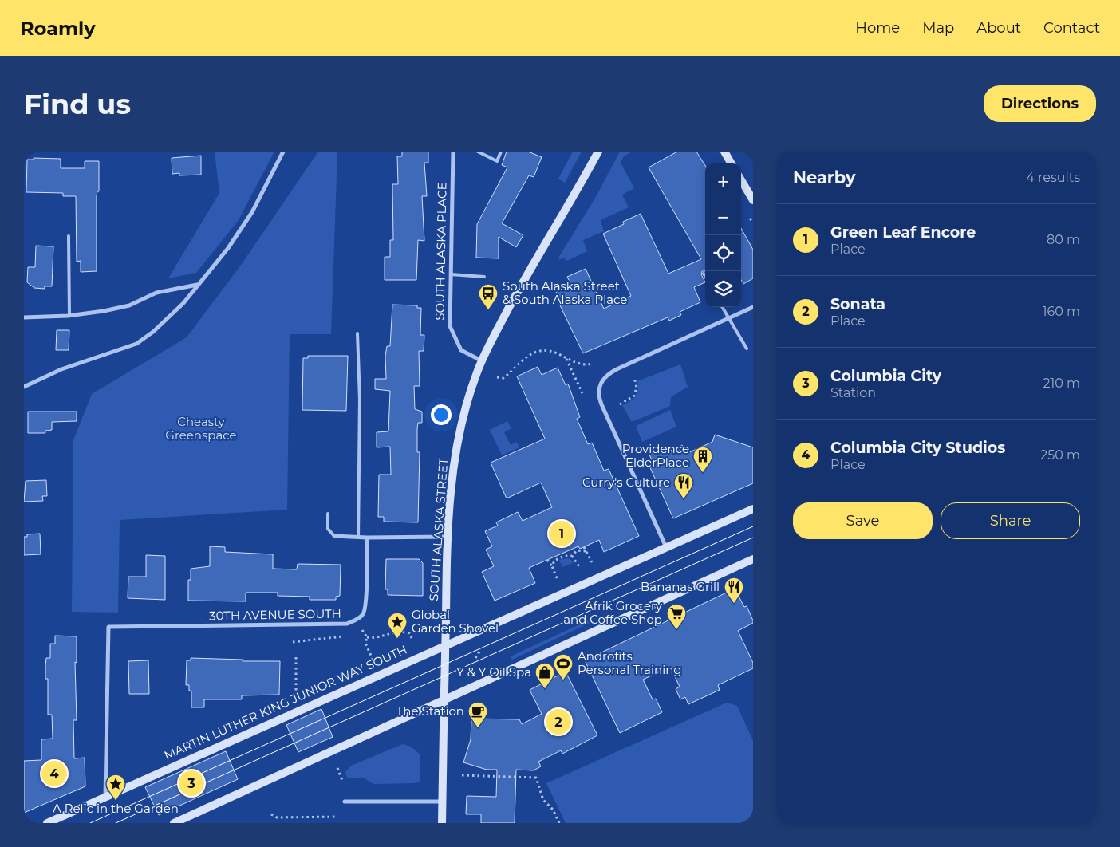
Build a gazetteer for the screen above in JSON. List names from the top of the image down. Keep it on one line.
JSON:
{"streets":{"main road":["SOUTH ALASKA STREET","MARTIN LUTHER KING JUNIOR WAY SOUTH"],"street":["SOUTH ALASKA PLACE","30TH AVENUE SOUTH"]},"crossings":[["SOUTH ALASKA PLACE","SOUTH ALASKA STREET"],["SOUTH ALASKA STREET","MARTIN LUTHER KING JUNIOR WAY SOUTH"],["30TH AVENUE SOUTH","MARTIN LUTHER KING JUNIOR WAY SOUTH"]],"parks":["Cheasty Greenspace"],"places":{"bus stop":["South Alaska Street & South Alaska Place"],"building":["Providence ElderPlace"],"restaurant":["Curry's Culture","Bananas Grill"],"supermarket":["Afrik Grocery and Coffee Shop"],"place":["Global Garden Shovel","A Relic in the Garden"],"sports":["Androfits Personal Training"],"shop":["Y & Y Oil Spa"],"cafe":["The Station"]},"page":{"header":"Roamly","nav":["Home","Map","About","Contact"],"buttons":["Directions",["Save","Share"]],"title":"Find us","heading":["Nearby","4 results"],"map_buttons":["+","−"],"list":[{"mark":"1","name":"Green Leaf Encore","note":"Place","value":"80 m"},{"mark":"2","name":"Sonata","note":"Place","value":"160 m"},{"mark":"3","name":"Columbia City","note":"Station","value":"210 m"},{"mark":"4","name":"Columbia City Studios","note":"Place","value":"250 m"}],"pins":["1","2","4","3"]}}
